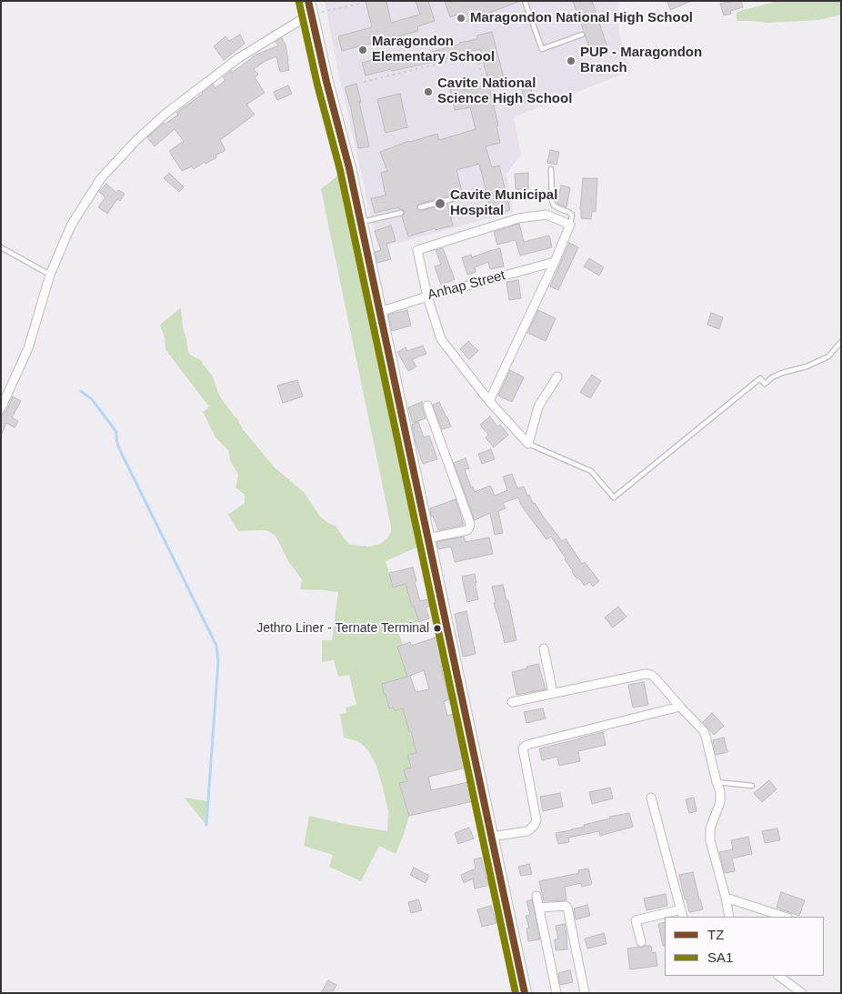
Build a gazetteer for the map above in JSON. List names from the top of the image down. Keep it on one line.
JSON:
{"streets":{"street":["Anhap Street"]},"places":["Maragondon National High School","Maragondon Elementary School","PUP - Maragondon Branch","Cavite National Science High School","Cavite Municipal Hospital","Jethro Liner - Ternate Terminal"],"lines":["transit line TZ","transit line SA1"],"legend":["TZ","SA1"]}
